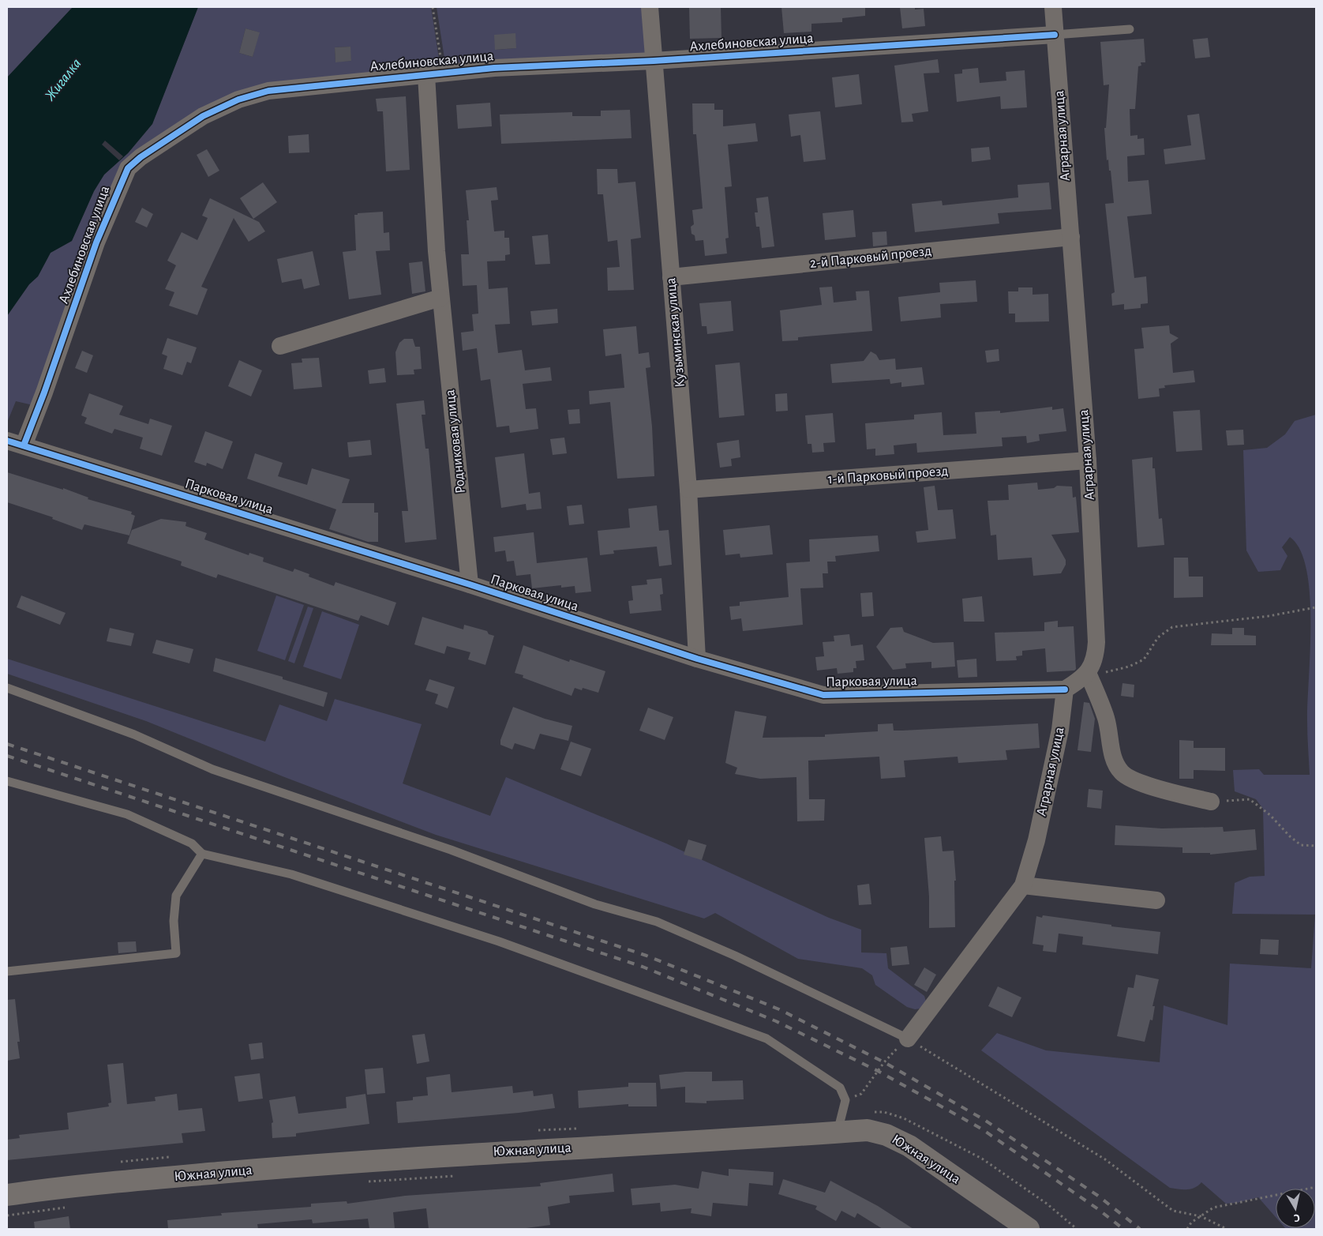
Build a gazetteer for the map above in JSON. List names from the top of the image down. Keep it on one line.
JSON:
{"streets":{"street":["Ахлебиновская улица","Аграрная улица","2-й Парковый проезд","Кузьминская улица","Родниковая улица","1-й Парковый проезд","Парковая улица","Южная улица"]},"crossings":[["Ахлебиновская улица","Аграрная улица"],["Ахлебиновская улица","Кузьминская улица"],["Ахлебиновская улица","Родниковая улица"],["Ахлебиновская улица","Парковая улица"],["Аграрная улица","2-й Парковый проезд"],["Аграрная улица","1-й Парковый проезд"],["Аграрная улица","Парковая улица"],["2-й Парковый проезд","Кузьминская улица"],["Кузьминская улица","1-й Парковый проезд"],["Кузьминская улица","Парковая улица"],["Родниковая улица","Парковая улица"]],"water":["Жигалка"],"north":"bottom"}
